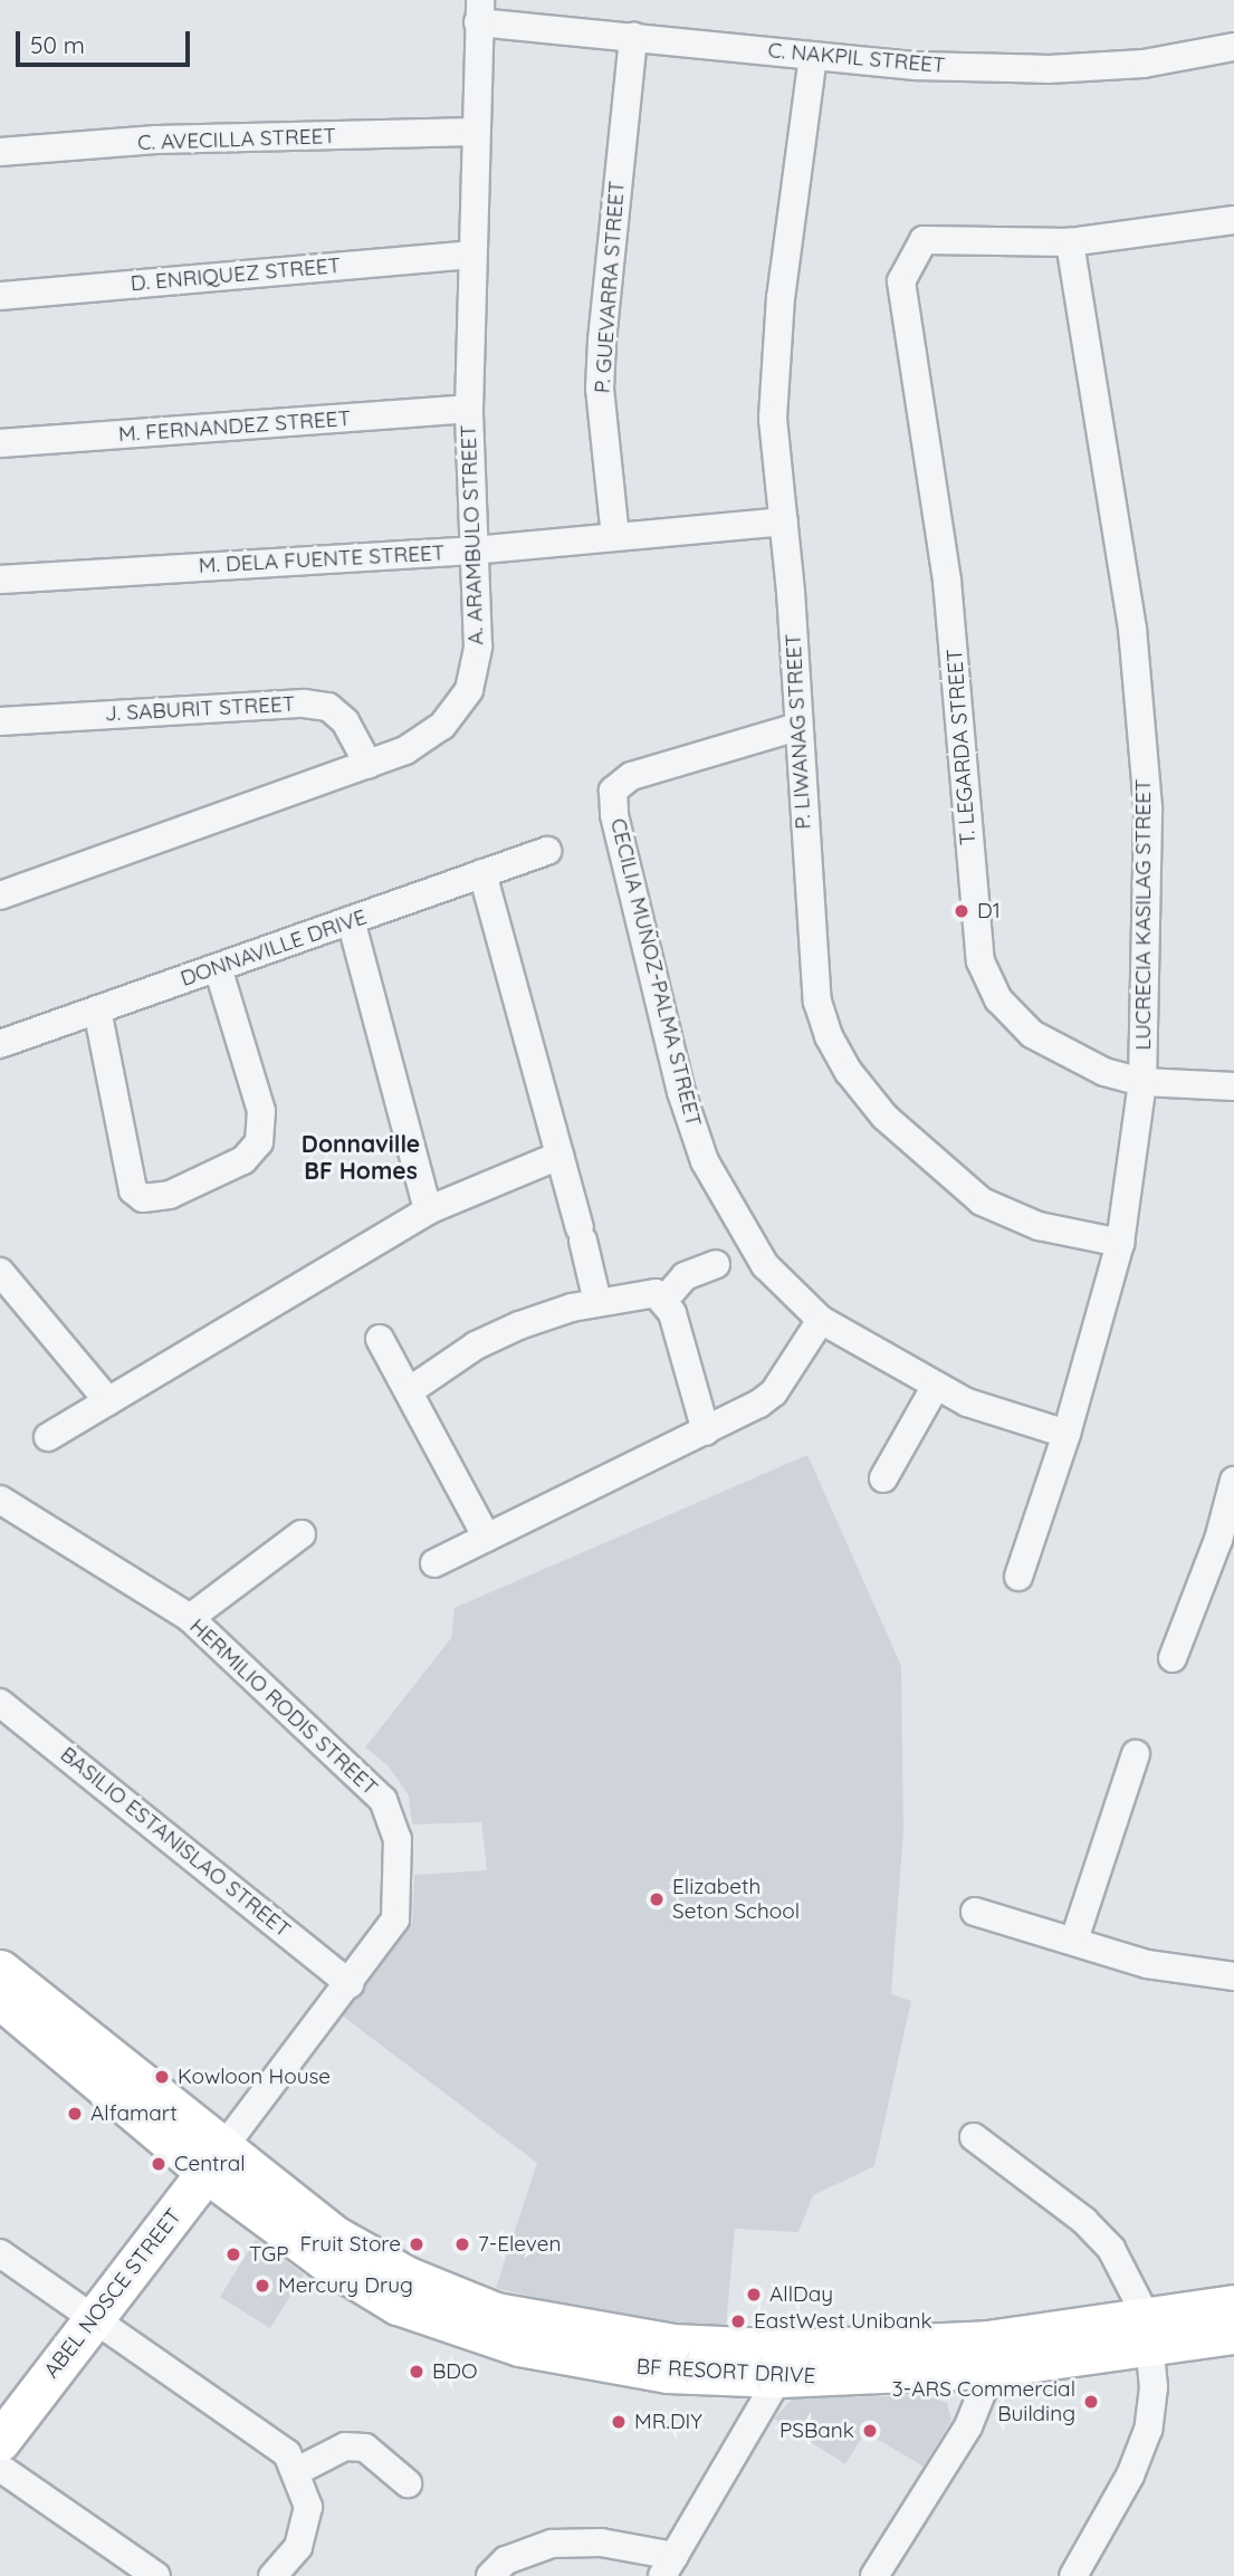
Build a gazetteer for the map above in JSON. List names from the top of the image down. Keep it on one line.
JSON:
{"streets":{"main road":["ABEL NOSCE STREET","BF RESORT DRIVE"],"street":["C. NAKPIL STREET","C. AVECILLA STREET","D. ENRIQUEZ STREET","P. GUEVARRA STREET","M. FERNANDEZ STREET","A. ARAMBULO STREET","M. DELA FUENTE STREET","J. SABURIT STREET","P. LIWANAG STREET","T. LEGARDA STREET","LUCRECIA KASILAG STREET","DONNAVILLE DRIVE","CECILIA MUÑOZ-PALMA STREET","HERMILIO RODIS STREET","BASILIO ESTANISLAO STREET"]},"crossings":[["C. NAKPIL STREET","P. GUEVARRA STREET"],["C. NAKPIL STREET","A. ARAMBULO STREET"],["C. NAKPIL STREET","P. LIWANAG STREET"],["C. AVECILLA STREET","A. ARAMBULO STREET"],["D. ENRIQUEZ STREET","A. ARAMBULO STREET"],["P. GUEVARRA STREET","M. DELA FUENTE STREET"],["M. FERNANDEZ STREET","A. ARAMBULO STREET"],["A. ARAMBULO STREET","M. DELA FUENTE STREET"],["A. ARAMBULO STREET","J. SABURIT STREET"],["M. DELA FUENTE STREET","P. LIWANAG STREET"],["P. LIWANAG STREET","LUCRECIA KASILAG STREET"],["P. LIWANAG STREET","CECILIA MUÑOZ-PALMA STREET"],["T. LEGARDA STREET","LUCRECIA KASILAG STREET"],["LUCRECIA KASILAG STREET","CECILIA MUÑOZ-PALMA STREET"],["HERMILIO RODIS STREET","BASILIO ESTANISLAO STREET"],["HERMILIO RODIS STREET","ABEL NOSCE STREET"],["HERMILIO RODIS STREET","BF RESORT DRIVE"],["ABEL NOSCE STREET","BF RESORT DRIVE"]],"districts":["Donnaville BF Homes"],"places":["D1","Elizabeth Seton School","Kowloon House","Alfamart","Central","Fruit Store","7-Eleven","TGP","Mercury Drug","AllDay","EastWest Unibank","BDO","3-ARS Commercial Building","MR.DIY","PSBank"],"scale_bar":"50 m"}
